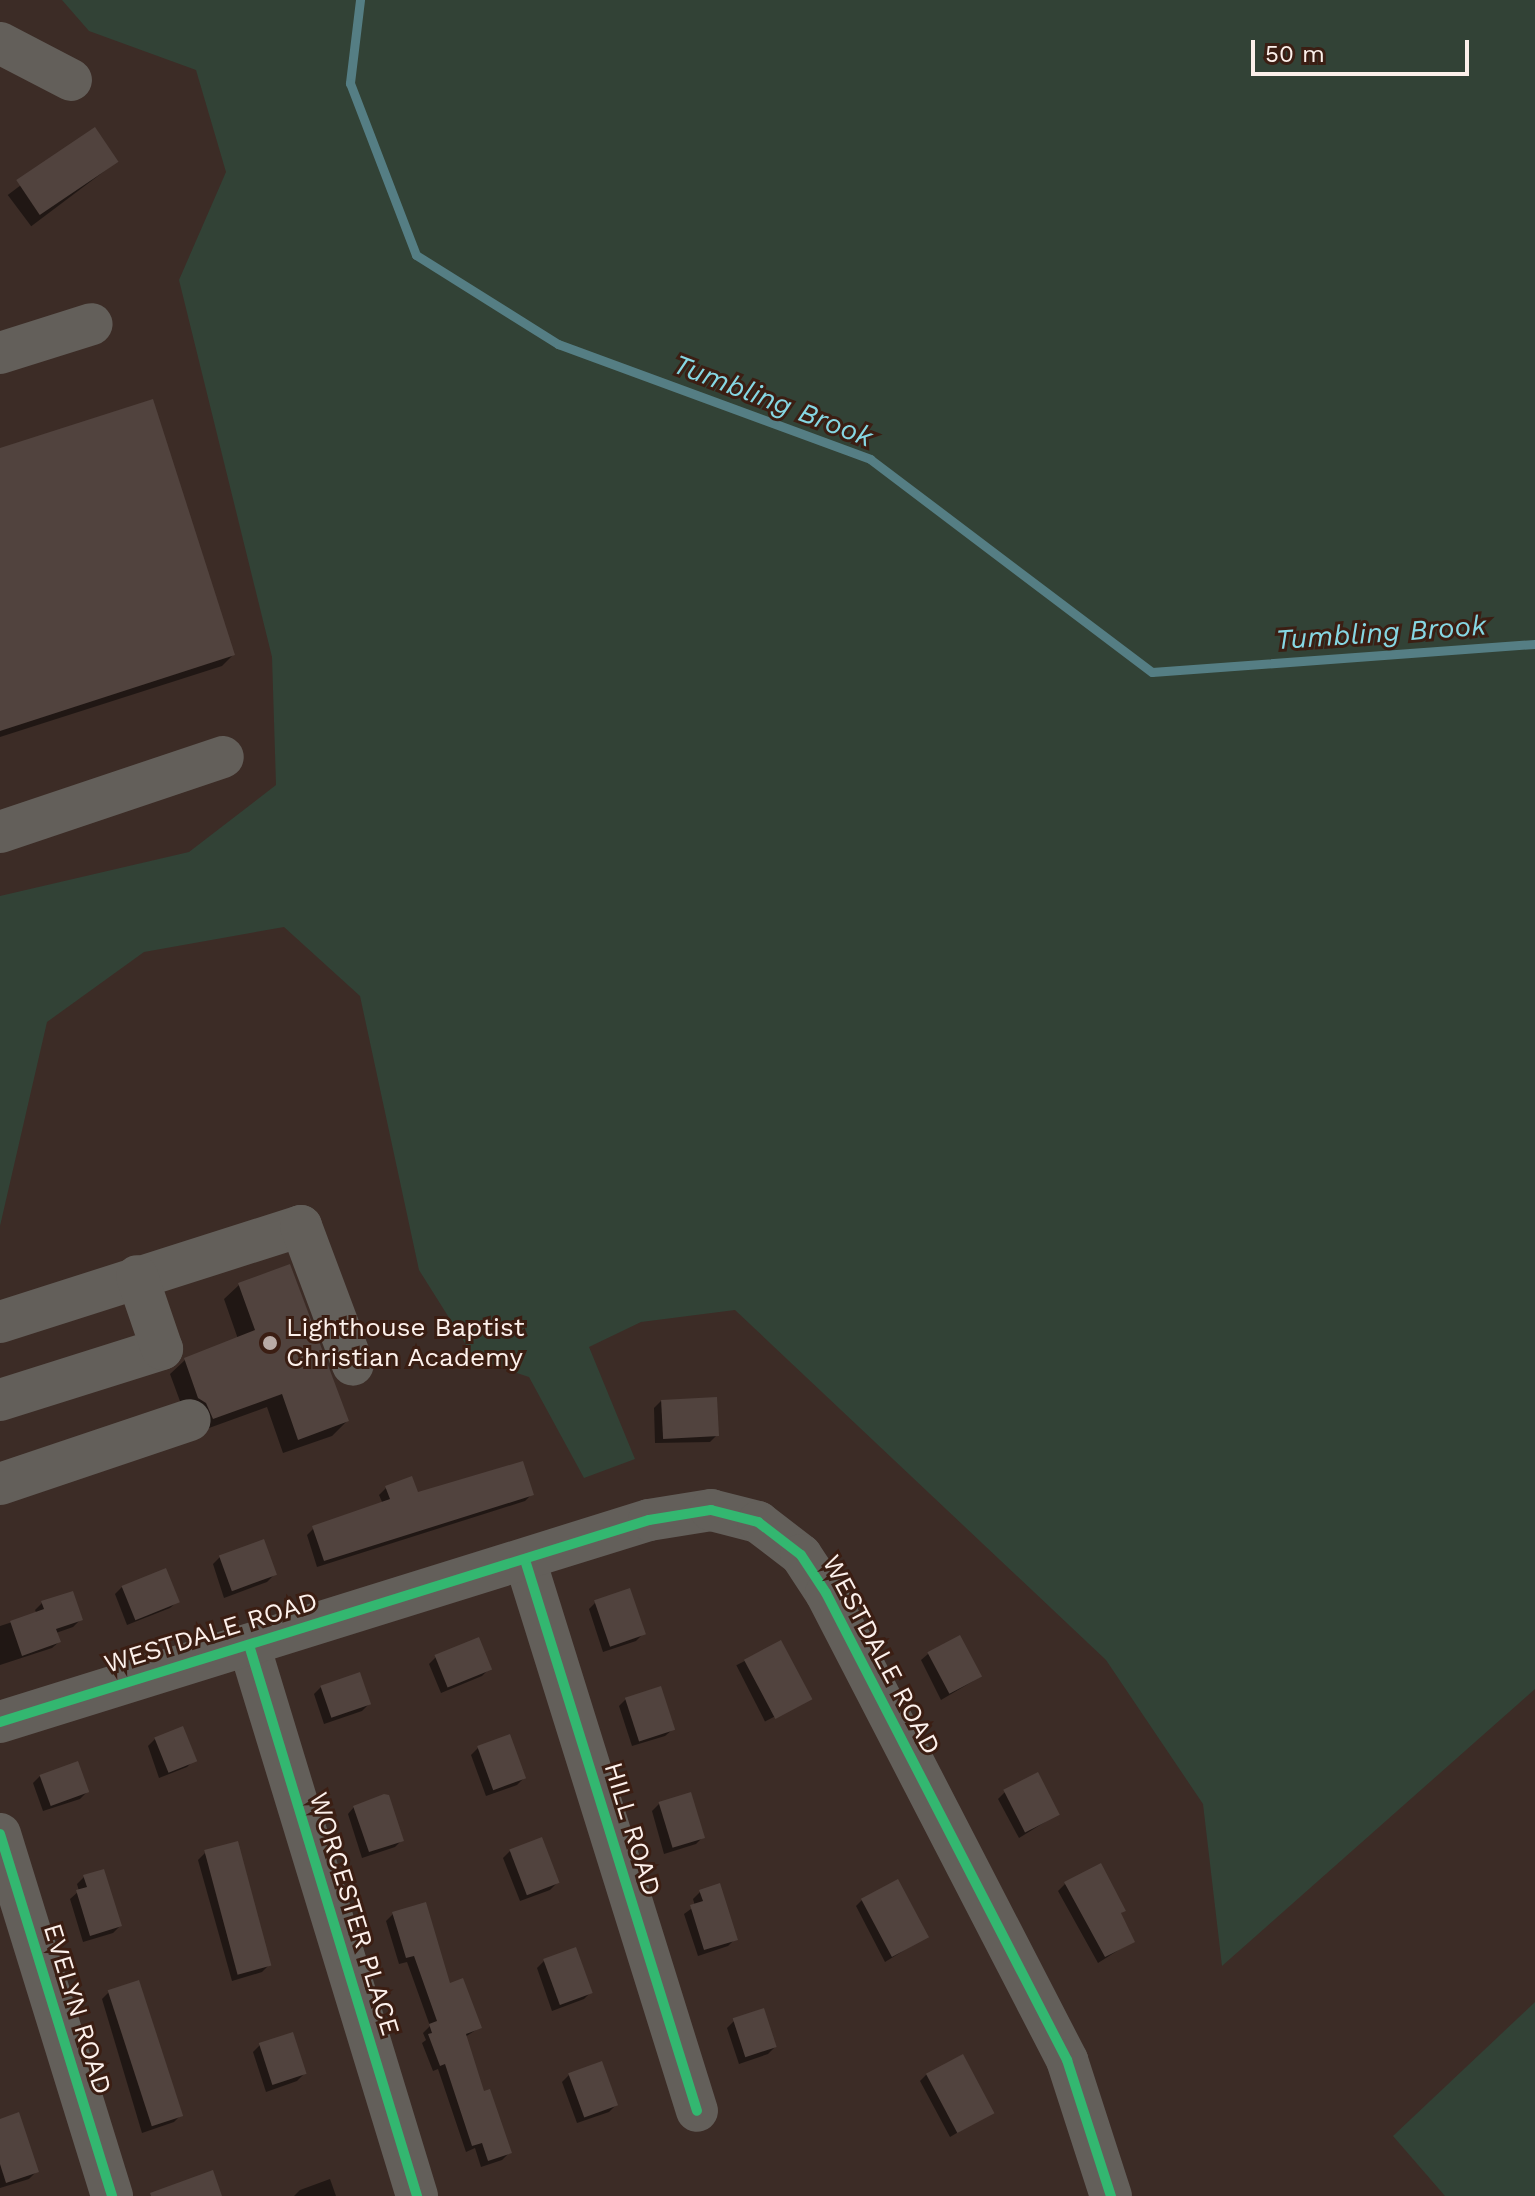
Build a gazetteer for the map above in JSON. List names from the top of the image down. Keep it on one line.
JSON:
{"streets":{"street":["WESTDALE ROAD","HILL ROAD","WORCESTER PLACE","EVELYN ROAD"]},"crossings":[["WESTDALE ROAD","HILL ROAD"],["WESTDALE ROAD","WORCESTER PLACE"]],"water":["Tumbling Brook"],"places":["Lighthouse Baptist Christian Academy"],"scale_bar":"50 m"}
